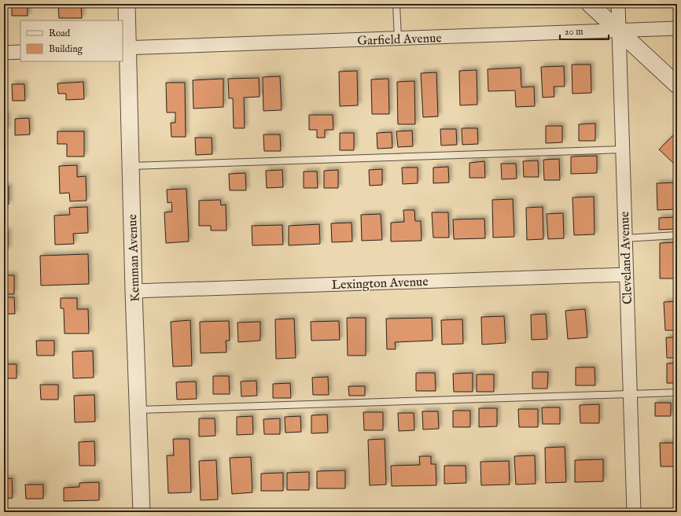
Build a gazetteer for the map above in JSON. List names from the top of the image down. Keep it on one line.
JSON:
{"streets":{"street":["Garfield Avenue","Kemman Avenue","Cleveland Avenue","Lexington Avenue"]},"crossings":[["Garfield Avenue","Kemman Avenue"],["Garfield Avenue","Cleveland Avenue"],["Kemman Avenue","Lexington Avenue"],["Cleveland Avenue","Lexington Avenue"]],"legend":["Road","Building"],"scale_bar":"20 m"}
